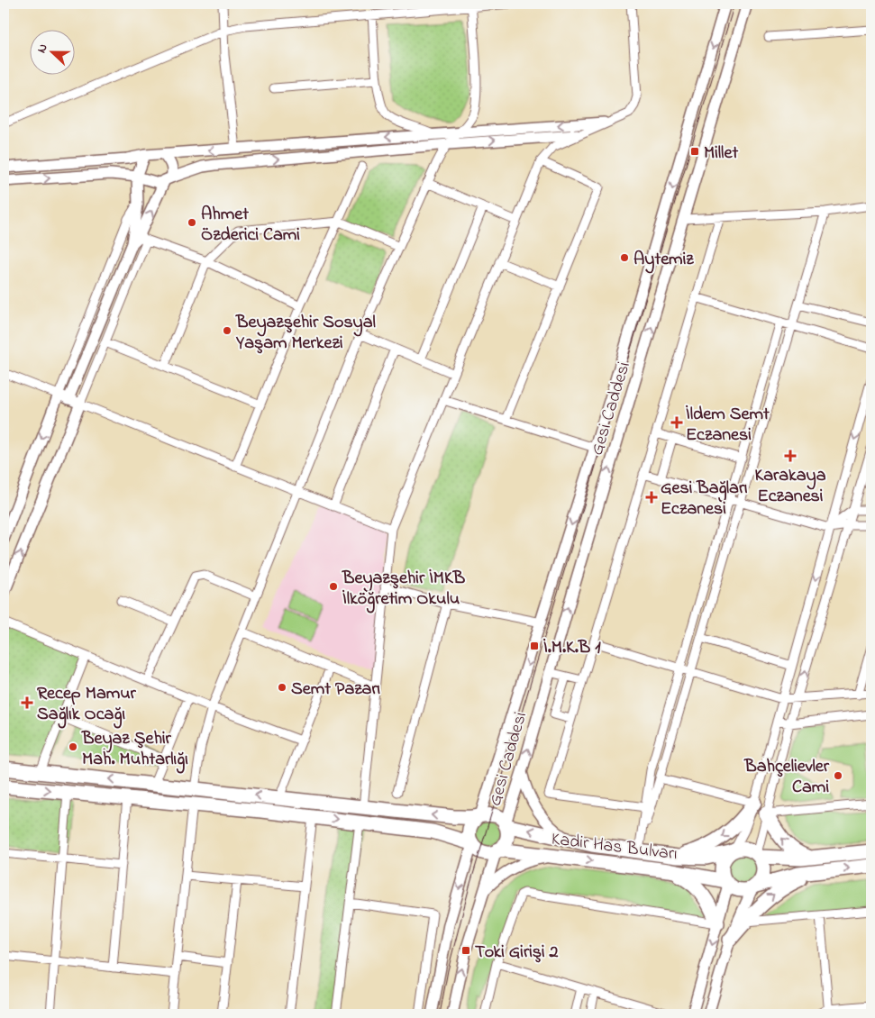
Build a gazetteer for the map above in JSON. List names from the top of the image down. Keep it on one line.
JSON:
{"streets":{"highway":["Kadir Has Bulvarı"],"main road":["Gesi Caddesi"]},"crossings":[["Gesi Caddesi","Kadir Has Bulvarı"]],"places":{"transit":["Millet","İ.M.K.B 1","Toki Girişi 2"],"other":["Ahmet Özderici Cami","Aytemiz","Beyazşehir Sosyal Yaşam Merkezi","Beyazşehir İMKB İlköğretim Okulu","Semt Pazarı","Beyaz Şehir Mah. Muhtarlığı","Bahçelievler Cami"],"health":["İldem Semt Eczanesi","Karakaya Eczanesi","Gesi Bağları Eczanesi","Recep Mamur Sağlık Ocağı"]},"north":"left"}
